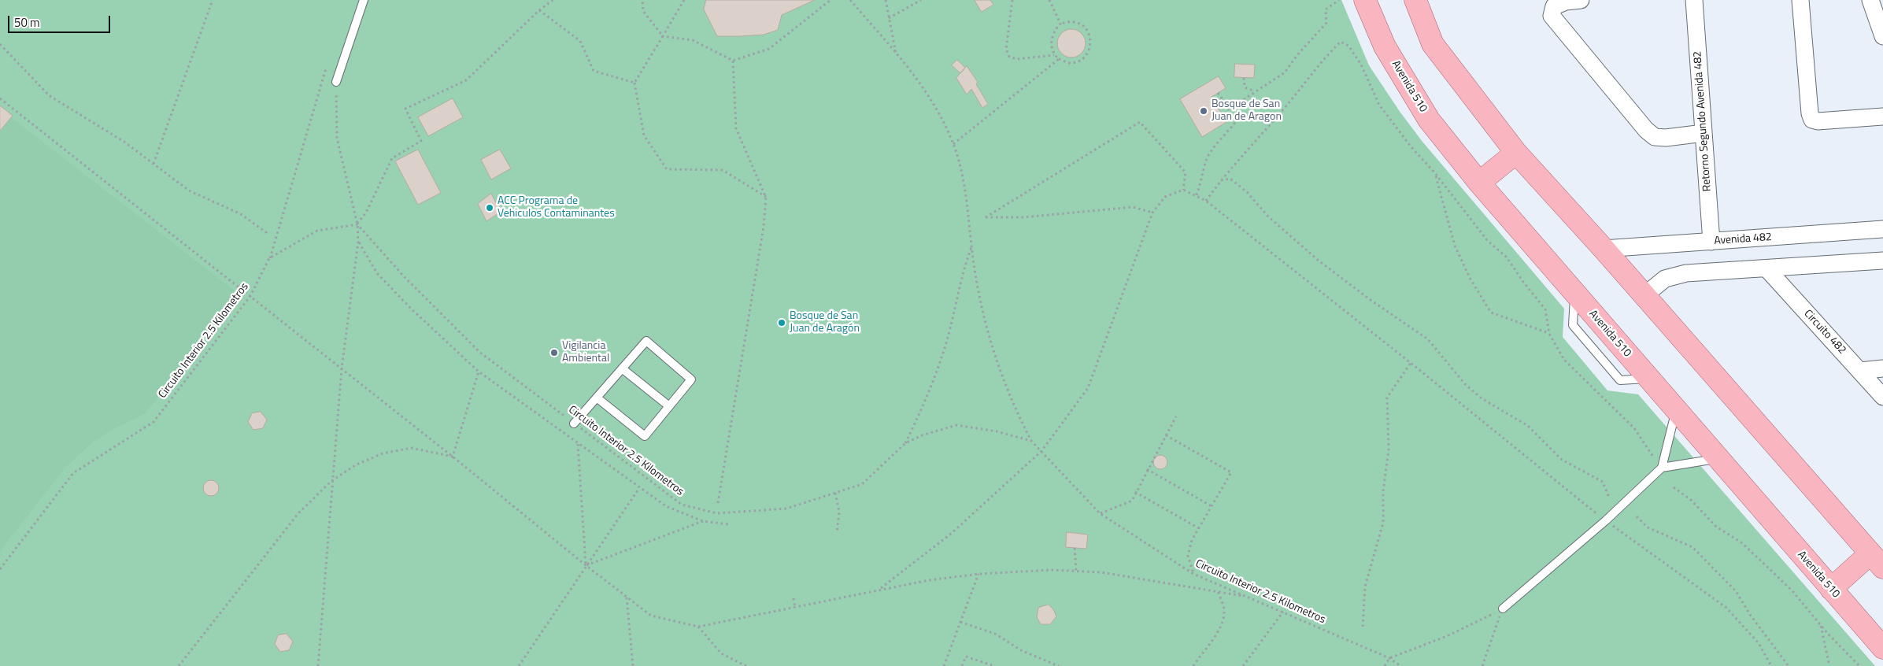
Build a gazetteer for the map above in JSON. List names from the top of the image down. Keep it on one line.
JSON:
{"streets":{"main road":["Avenida 510"],"street":["Retorno Segundo Avenida 482","Avenida 482","Circuito 482"],"path":["Circuito Interior 2.5 Kilometros"]},"crossings":[["Retorno Segundo Avenida 482","Avenida 482"]],"places":["Bosque de San Juan de Aragon","ACC Programa de Vehiculos Contaminantes","Bosque de San Juan de Aragón","Vigilancia Ambiental"],"scale_bar":"50 m"}
